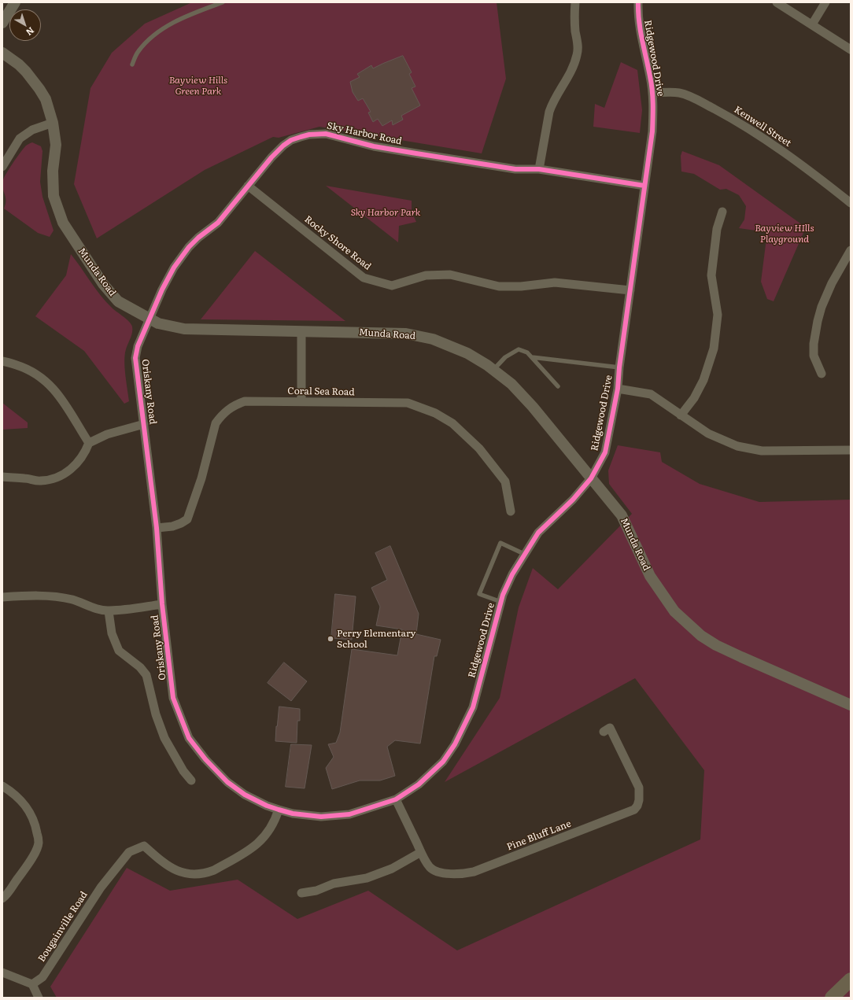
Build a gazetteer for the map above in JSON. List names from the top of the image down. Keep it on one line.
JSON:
{"streets":{"street":["Ridgewood Drive","Kenwell Street","Sky Harbor Road","Rocky Shore Road","Munda Road","Oriskany Road","Coral Sea Road","Pine Bluff Lane","Bougainville Road"]},"crossings":[["Ridgewood Drive","Kenwell Street"],["Ridgewood Drive","Sky Harbor Road"],["Ridgewood Drive","Rocky Shore Road"],["Ridgewood Drive","Munda Road"],["Ridgewood Drive","Oriskany Road"],["Ridgewood Drive","Pine Bluff Lane"],["Sky Harbor Road","Rocky Shore Road"],["Sky Harbor Road","Munda Road"],["Sky Harbor Road","Oriskany Road"],["Munda Road","Oriskany Road"],["Oriskany Road","Coral Sea Road"],["Oriskany Road","Pine Bluff Lane"],["Oriskany Road","Bougainville Road"]],"parks":["Bayview Hills Green Park","Sky Harbor Park","Bayview HIlls Playground"],"places":["Perry Elementary School"],"north":"bottom right"}
